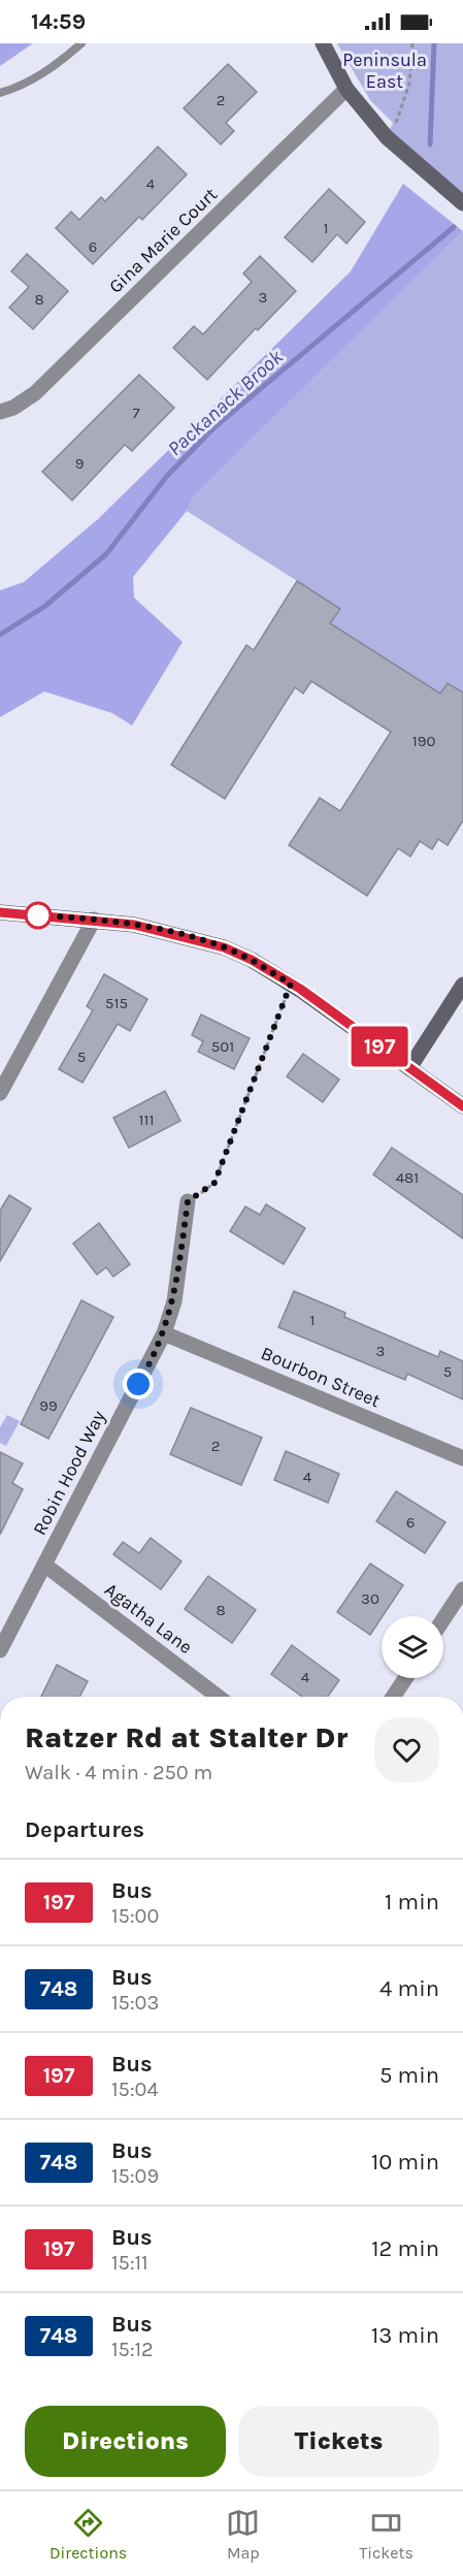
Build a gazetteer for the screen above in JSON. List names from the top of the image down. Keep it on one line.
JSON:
{"streets":{"street":["Gina Marie Court","Bourbon Street","Robin Hood Way","Agatha Lane"]},"crossings":[["Bourbon Street","Robin Hood Way"],["Robin Hood Way","Agatha Lane"]],"water":["Packanack Brook"],"parks":["Peninsula East"],"lines":["bus line 197"],"house_numbers":["2","4","1","6","3","8","7","9","190","515","501","5","111","481","1","3","5","99","2","4","6","30","8","4"],"page":{"status":"14:59","on_map":"197","heading":[["Ratzer Rd at Stalter Dr","Walk · 4 min · 250 m"],"Departures"],"list":[{"mark":"197","name":"Bus","note":"15:00","value":"1 min"},{"mark":"748","name":"Bus","note":"15:03","value":"4 min"},{"mark":"197","name":"Bus","note":"15:04","value":"5 min"},{"mark":"748","name":"Bus","note":"15:09","value":"10 min"},{"mark":"197","name":"Bus","note":"15:11","value":"12 min"},{"mark":"748","name":"Bus","note":"15:12","value":"13 min"}],"buttons":["Directions","Tickets"],"tabs":["Directions","Map","Tickets"]}}
